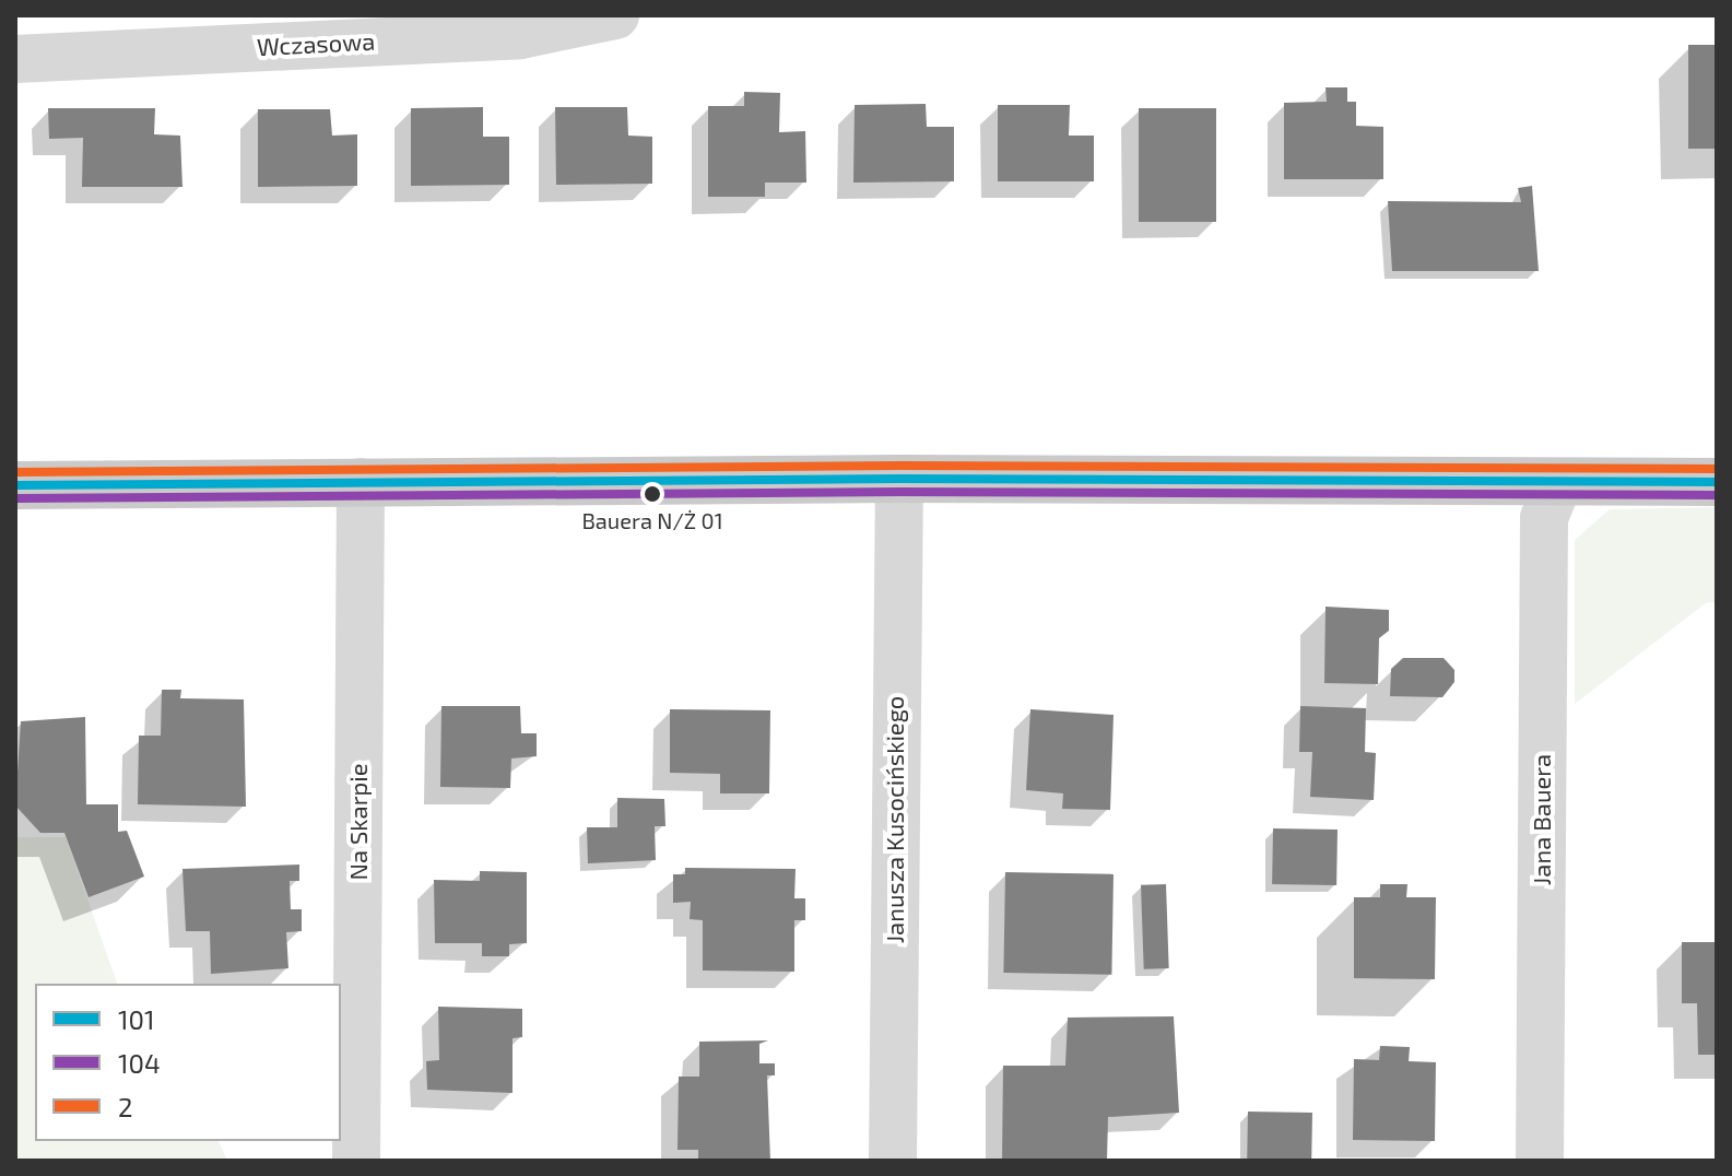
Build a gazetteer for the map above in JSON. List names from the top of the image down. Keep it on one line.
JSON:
{"streets":{"street":["Wczasowa","Janusza Kusocińskiego","Jana Bauera","Na Skarpie"]},"places":["Bauera N/Ż 01"],"lines":["transit line 2","transit line 101","transit line 104"],"legend":["101","104","2"]}
